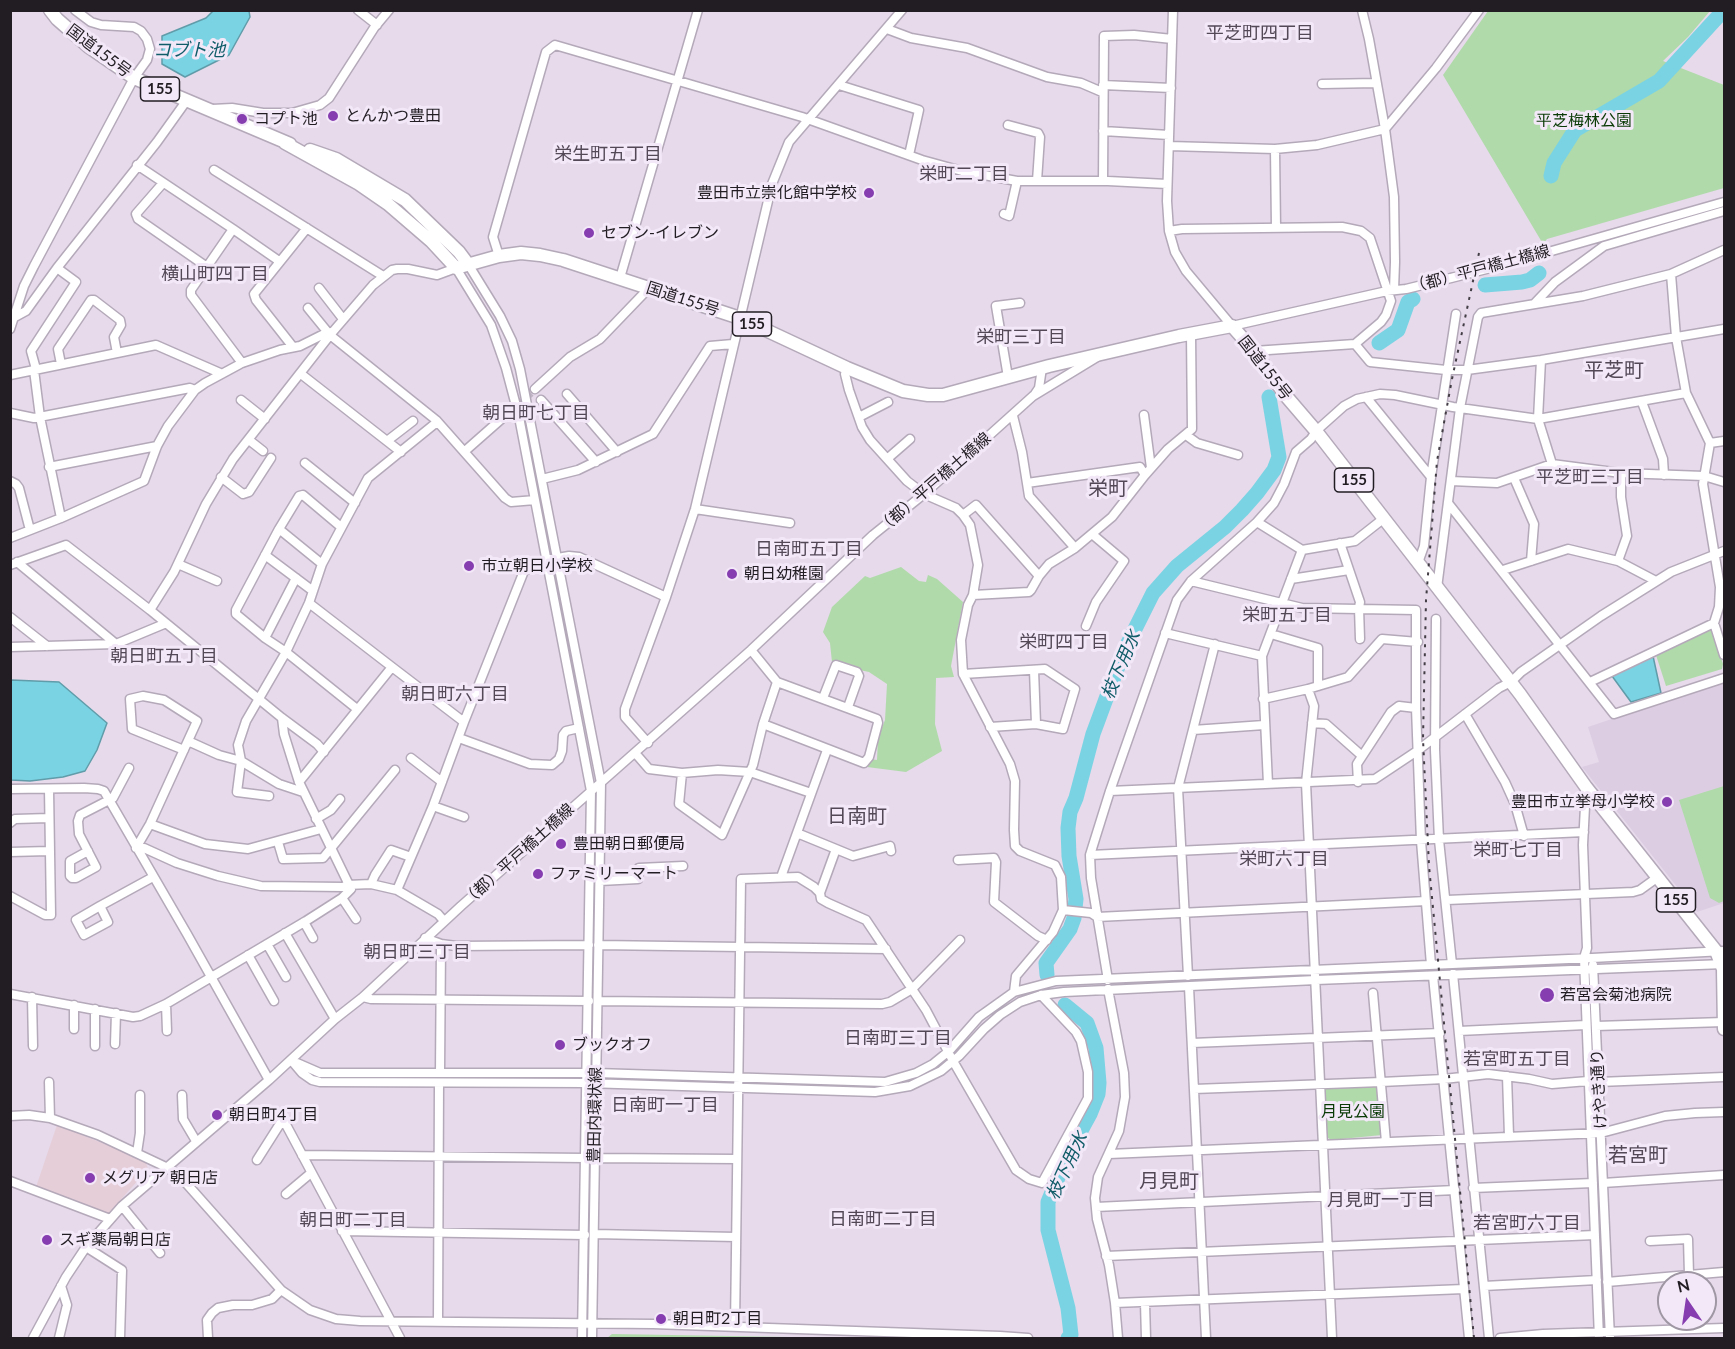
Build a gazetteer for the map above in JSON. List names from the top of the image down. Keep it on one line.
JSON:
{"streets":{"highway":["国道155号","155"],"street":["（都）平戸橋土橋線","けやき通り","豊田内環状線"]},"crossings":[["国道155号","（都）平戸橋土橋線"],["国道155号","豊田内環状線"],["（都）平戸橋土橋線","豊田内環状線"]],"districts":["平芝町四丁目","栄生町五丁目","栄町二丁目","横山町四丁目","栄町三丁目","平芝町","朝日町七丁目","平芝町三丁目","栄町","日南町五丁目","栄町五丁目","栄町四丁目","朝日町五丁目","朝日町六丁目","日南町","栄町七丁目","栄町六丁目","朝日町三丁目","日南町三丁目","若宮町五丁目","日南町一丁目","若宮町","月見町","月見町一丁目","日南町二丁目","朝日町二丁目","若宮町六丁目"],"water":["コブト池","枝下用水"],"parks":["平芝梅林公園","月見公園"],"places":["とんかつ豊田","コプト池","豊田市立崇化館中学校","セブン-イレブン","市立朝日小学校","朝日幼稚園","豊田市立挙母小学校","豊田朝日郵便局","ファミリーマート","若宮会菊池病院","ブックオフ","朝日町4丁目","メグリア 朝日店","スギ薬局朝日店","朝日町2丁目"],"north":"top"}
